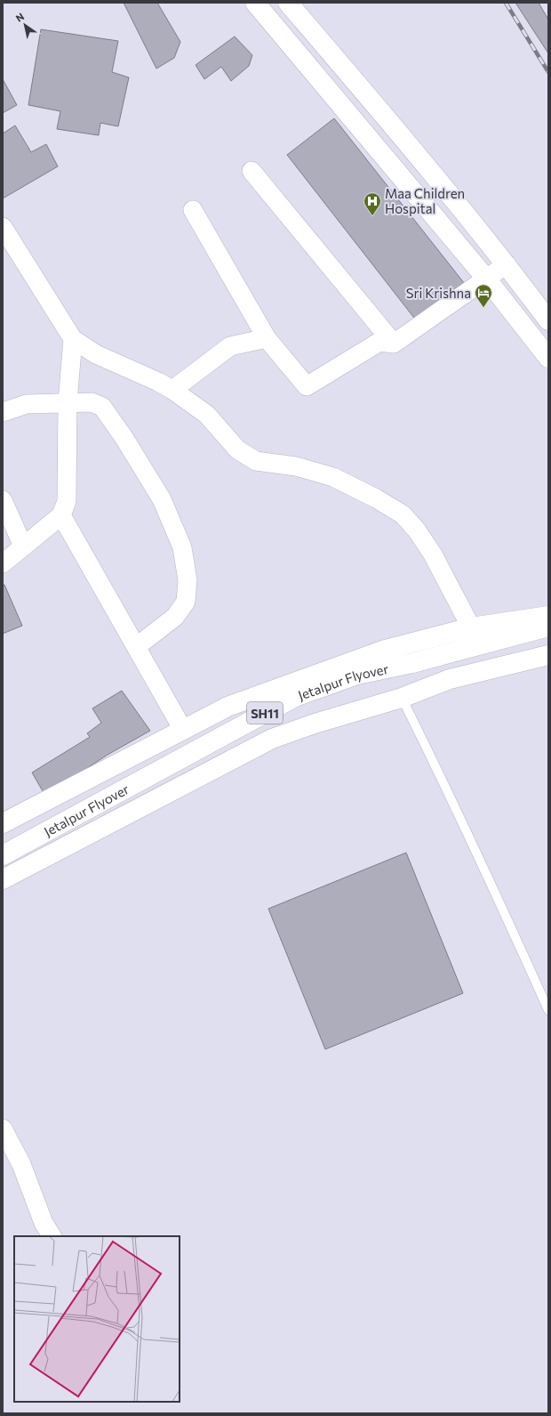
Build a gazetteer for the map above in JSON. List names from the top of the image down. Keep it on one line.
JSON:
{"streets":{"main road":["Jetalpur Flyover","SH11"]},"places":{"hospital":["Maa Children Hospital"],"hotel":["Sri Krishna"]},"north":"top left"}
